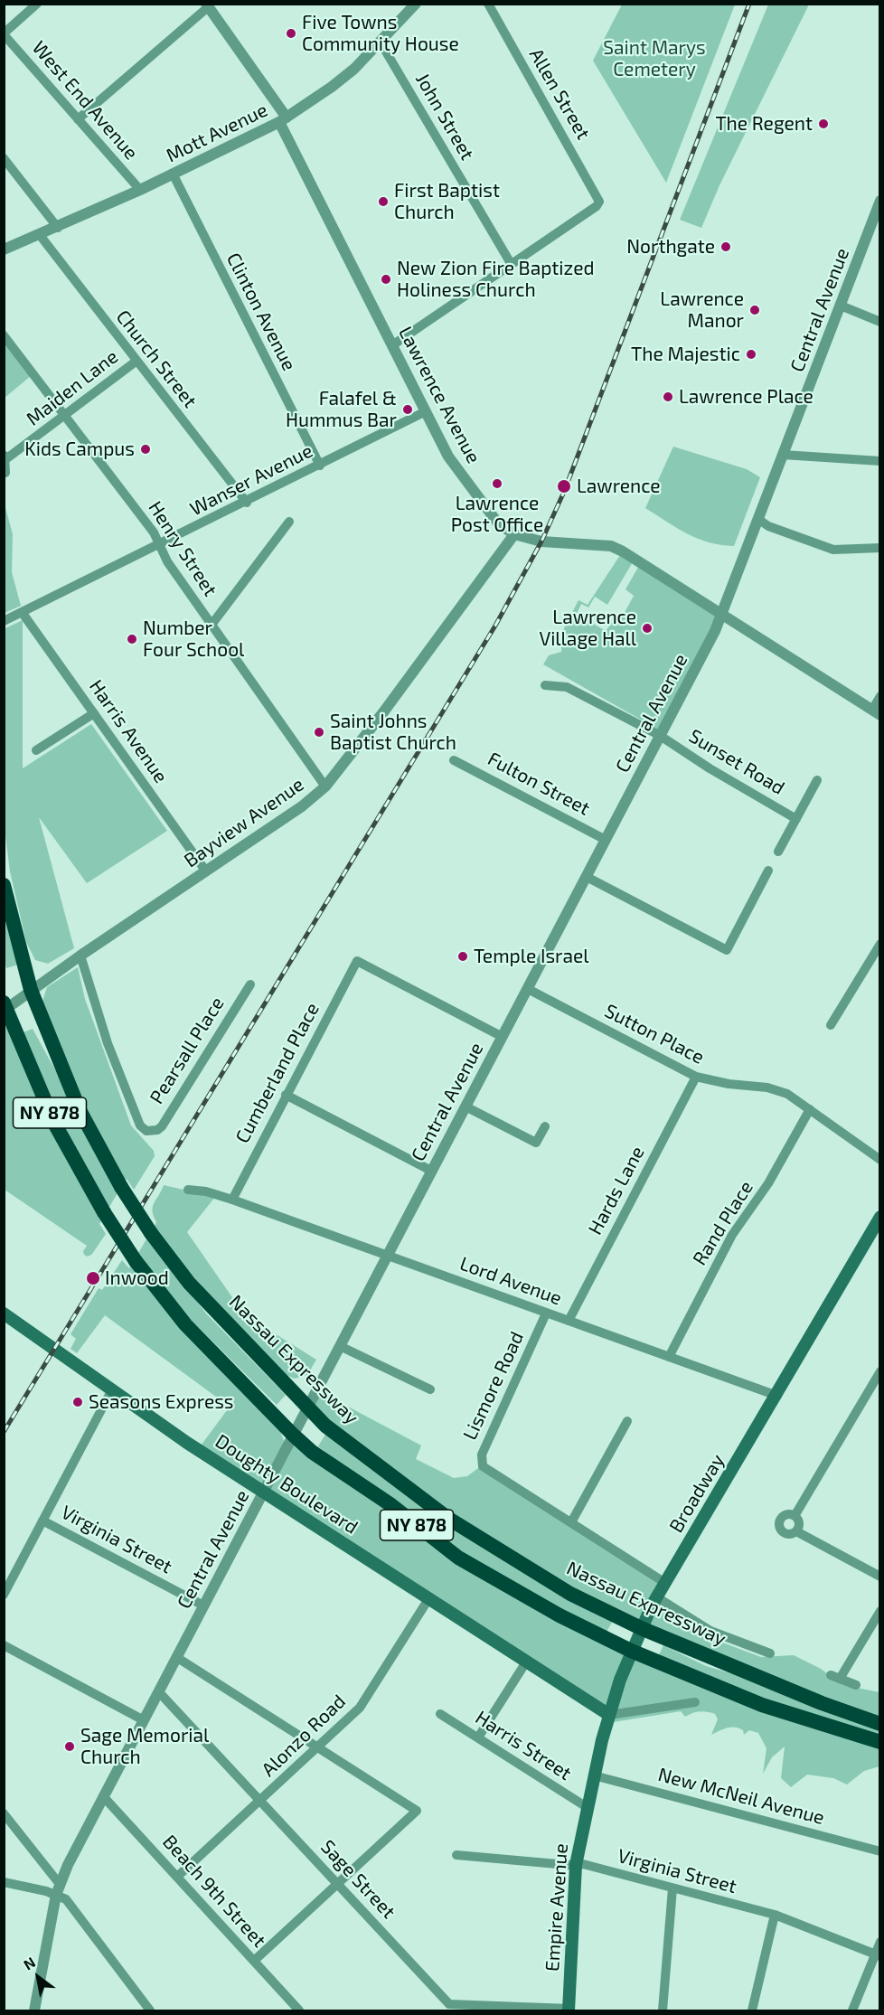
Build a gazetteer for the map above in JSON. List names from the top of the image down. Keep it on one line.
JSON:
{"streets":{"highway":["NY 878","Nassau Expressway"],"main road":["Doughty Boulevard","Broadway","Empire Avenue"],"street":["Allen Street","West End Avenue","John Street","Mott Avenue","Central Avenue","Clinton Avenue","Church Street","Maiden Lane","Lawrence Avenue","Wanser Avenue","Henry Street","Harris Avenue","Sunset Road","Fulton Street","Bayview Avenue","Sutton Place","Pearsall Place","Cumberland Place","Hards Lane","Rand Place","Lord Avenue","Lismore Road","Virginia Street","Alonzo Road","Harris Street","New McNeil Avenue","Sage Street","Beach 9th Street"]},"crossings":[["Allen Street","John Street"],["West End Avenue","Mott Avenue"],["John Street","Mott Avenue"],["Mott Avenue","Clinton Avenue"],["Mott Avenue","Church Street"],["Mott Avenue","Lawrence Avenue"],["Central Avenue","Lawrence Avenue"],["Central Avenue","Sunset Road"],["Central Avenue","Fulton Street"],["Central Avenue","Sutton Place"],["Central Avenue","Cumberland Place"],["Central Avenue","NY 878"],["Central Avenue","Lord Avenue"],["Central Avenue","Nassau Expressway"],["Central Avenue","Doughty Boulevard"],["Central Avenue","Virginia Street"],["Central Avenue","Sage Street"],["Central Avenue","Beach 9th Street"],["Clinton Avenue","Wanser Avenue"],["Church Street","Maiden Lane"],["Church Street","Wanser Avenue"],["Maiden Lane","Henry Street"],["Lawrence Avenue","Wanser Avenue"],["Lawrence Avenue","Bayview Avenue"],["Wanser Avenue","Henry Street"],["Wanser Avenue","Harris Avenue"],["Henry Street","Bayview Avenue"],["Harris Avenue","Bayview Avenue"],["Bayview Avenue","Pearsall Place"],["Bayview Avenue","NY 878"],["Bayview Avenue","Nassau Expressway"],["Sutton Place","Hards Lane"],["Sutton Place","Rand Place"],["Cumberland Place","Lord Avenue"],["NY 878","Broadway"],["Hards Lane","Lord Avenue"],["Rand Place","Lord Avenue"],["Lord Avenue","Lismore Road"],["Lord Avenue","Broadway"],["Nassau Expressway","Broadway"],["Doughty Boulevard","Broadway"],["Doughty Boulevard","Alonzo Road"],["Broadway","Harris Street"],["Broadway","New McNeil Avenue"],["Broadway","Empire Avenue"],["Virginia Street","Empire Avenue"],["Alonzo Road","Sage Street"],["Alonzo Road","Beach 9th Street"],["Harris Street","Empire Avenue"],["Sage Street","Empire Avenue"]],"parks":["Saint Marys Cemetery"],"places":["Five Towns Community House","The Regent","First Baptist Church","Northgate","New Zion Fire Baptized Holiness Church","Lawrence Manor","The Majestic","Lawrence Place","Falafel & Hummus Bar","Kids Campus","Lawrence Post Office","Lawrence","Lawrence Village Hall","Number Four School","Saint Johns Baptist Church","Temple Israel","Inwood","Seasons Express","Sage Memorial Church"],"north":"top left"}
